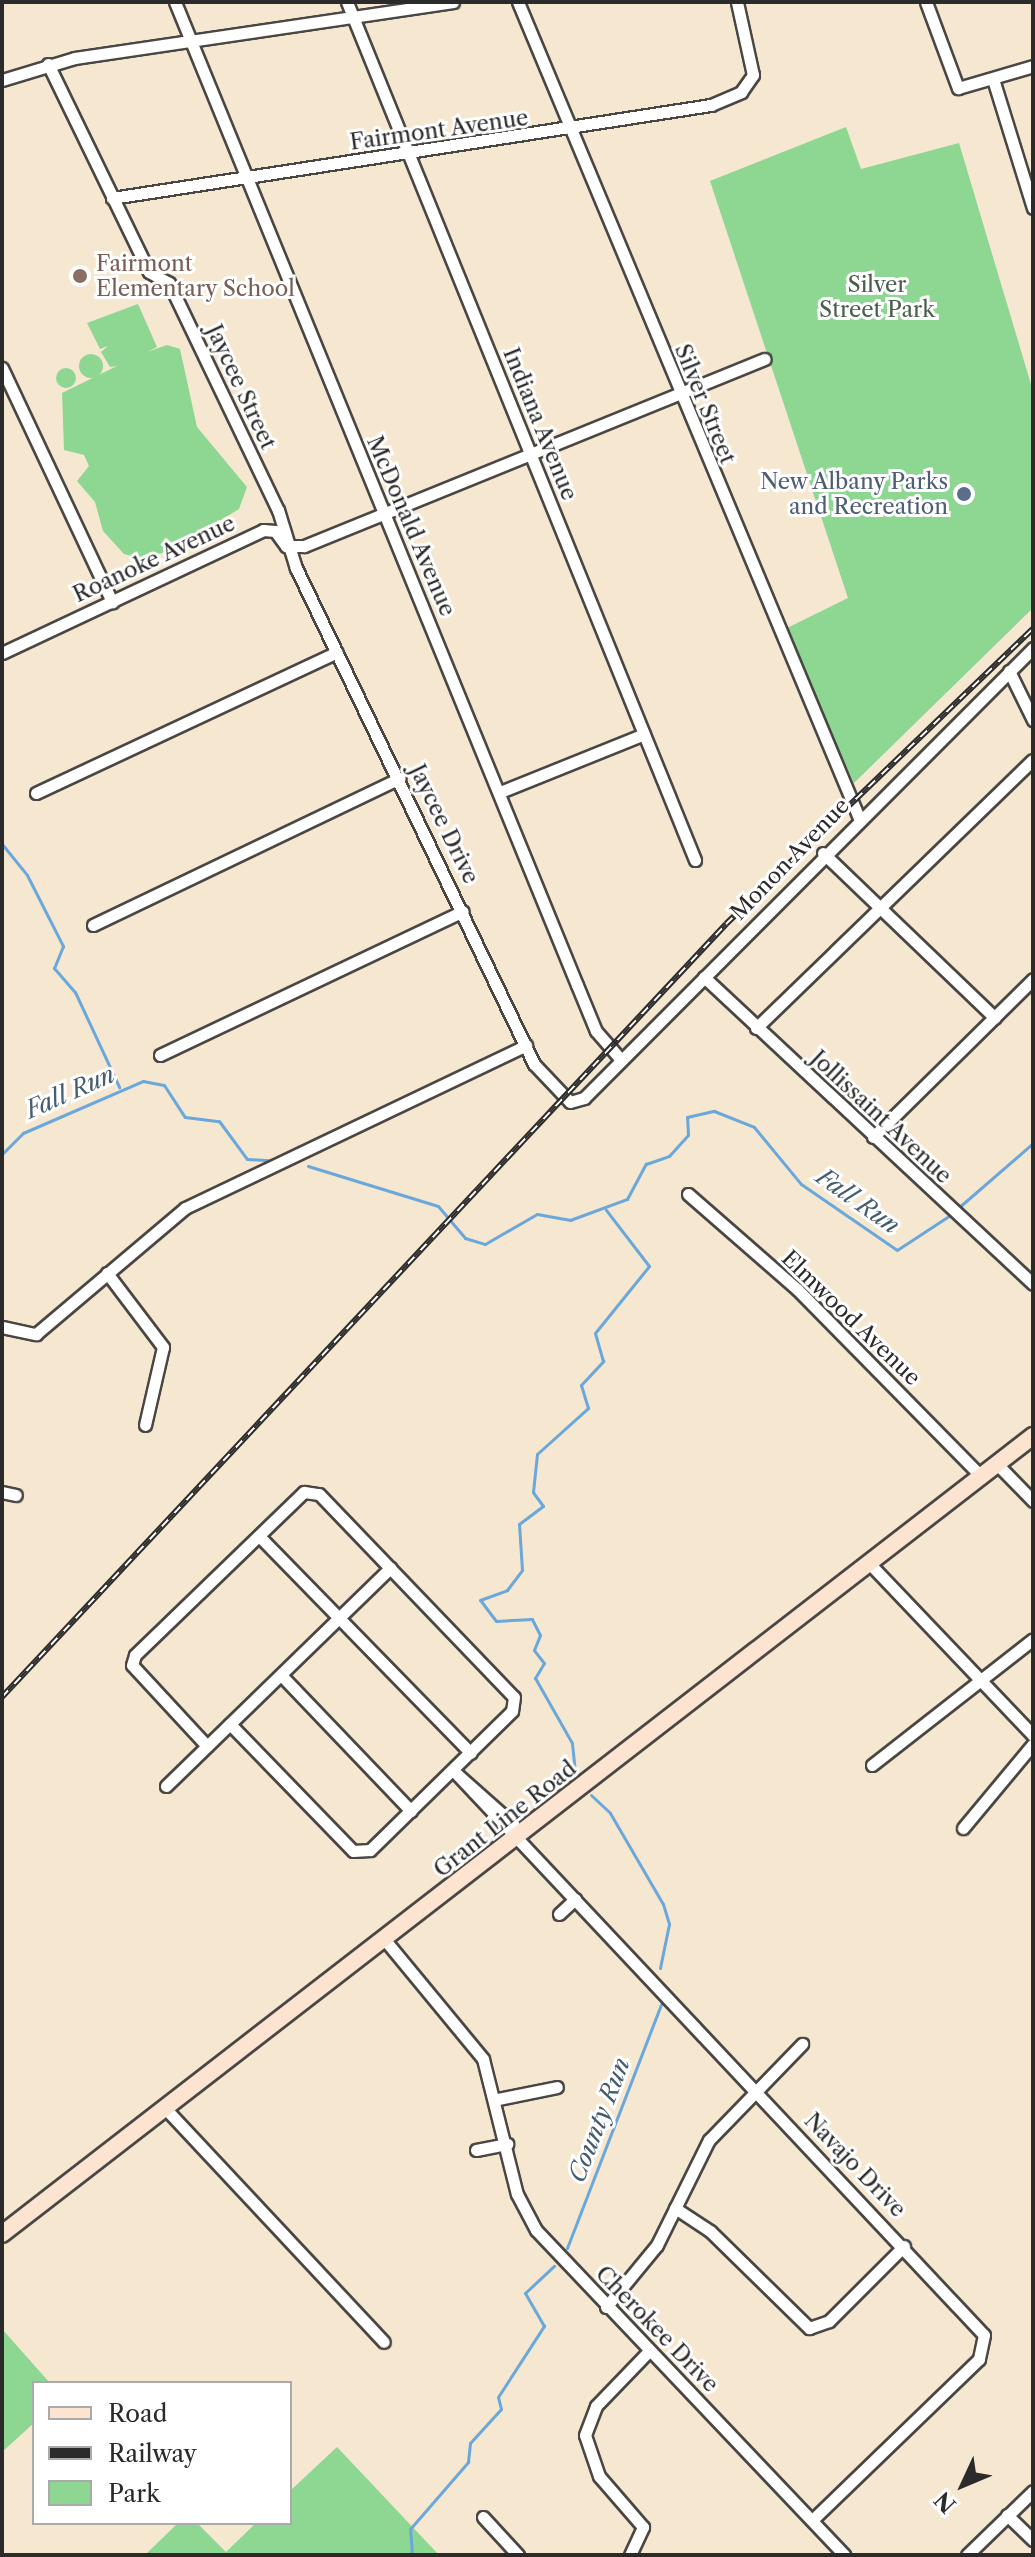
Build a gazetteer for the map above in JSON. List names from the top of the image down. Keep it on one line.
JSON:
{"streets":{"main road":["Grant Line Road"],"street":["Fairmont Avenue","Jaycee Street","Silver Street","Indiana Avenue","McDonald Avenue","Roanoke Avenue","Jaycee Drive","Monon Avenue","Jollissaint Avenue","Elmwood Avenue","Navajo Drive","Cherokee Drive"]},"crossings":[["Fairmont Avenue","Jaycee Street"],["Fairmont Avenue","Silver Street"],["Fairmont Avenue","Indiana Avenue"],["Fairmont Avenue","McDonald Avenue"],["Jaycee Street","Roanoke Avenue"],["Jaycee Street","Jaycee Drive"],["Silver Street","Monon Avenue"],["McDonald Avenue","Monon Avenue"],["Roanoke Avenue","Jaycee Drive"],["Jaycee Drive","Monon Avenue"],["Monon Avenue","Jollissaint Avenue"],["Elmwood Avenue","Grant Line Road"],["Grant Line Road","Navajo Drive"],["Grant Line Road","Cherokee Drive"],["Navajo Drive","Cherokee Drive"]],"water":["Fall Run","County Run"],"parks":["Silver Street Park"],"places":["Fairmont Elementary School","New Albany Parks and Recreation"],"legend":["Road","Railway","Park"],"north":"bottom left"}
